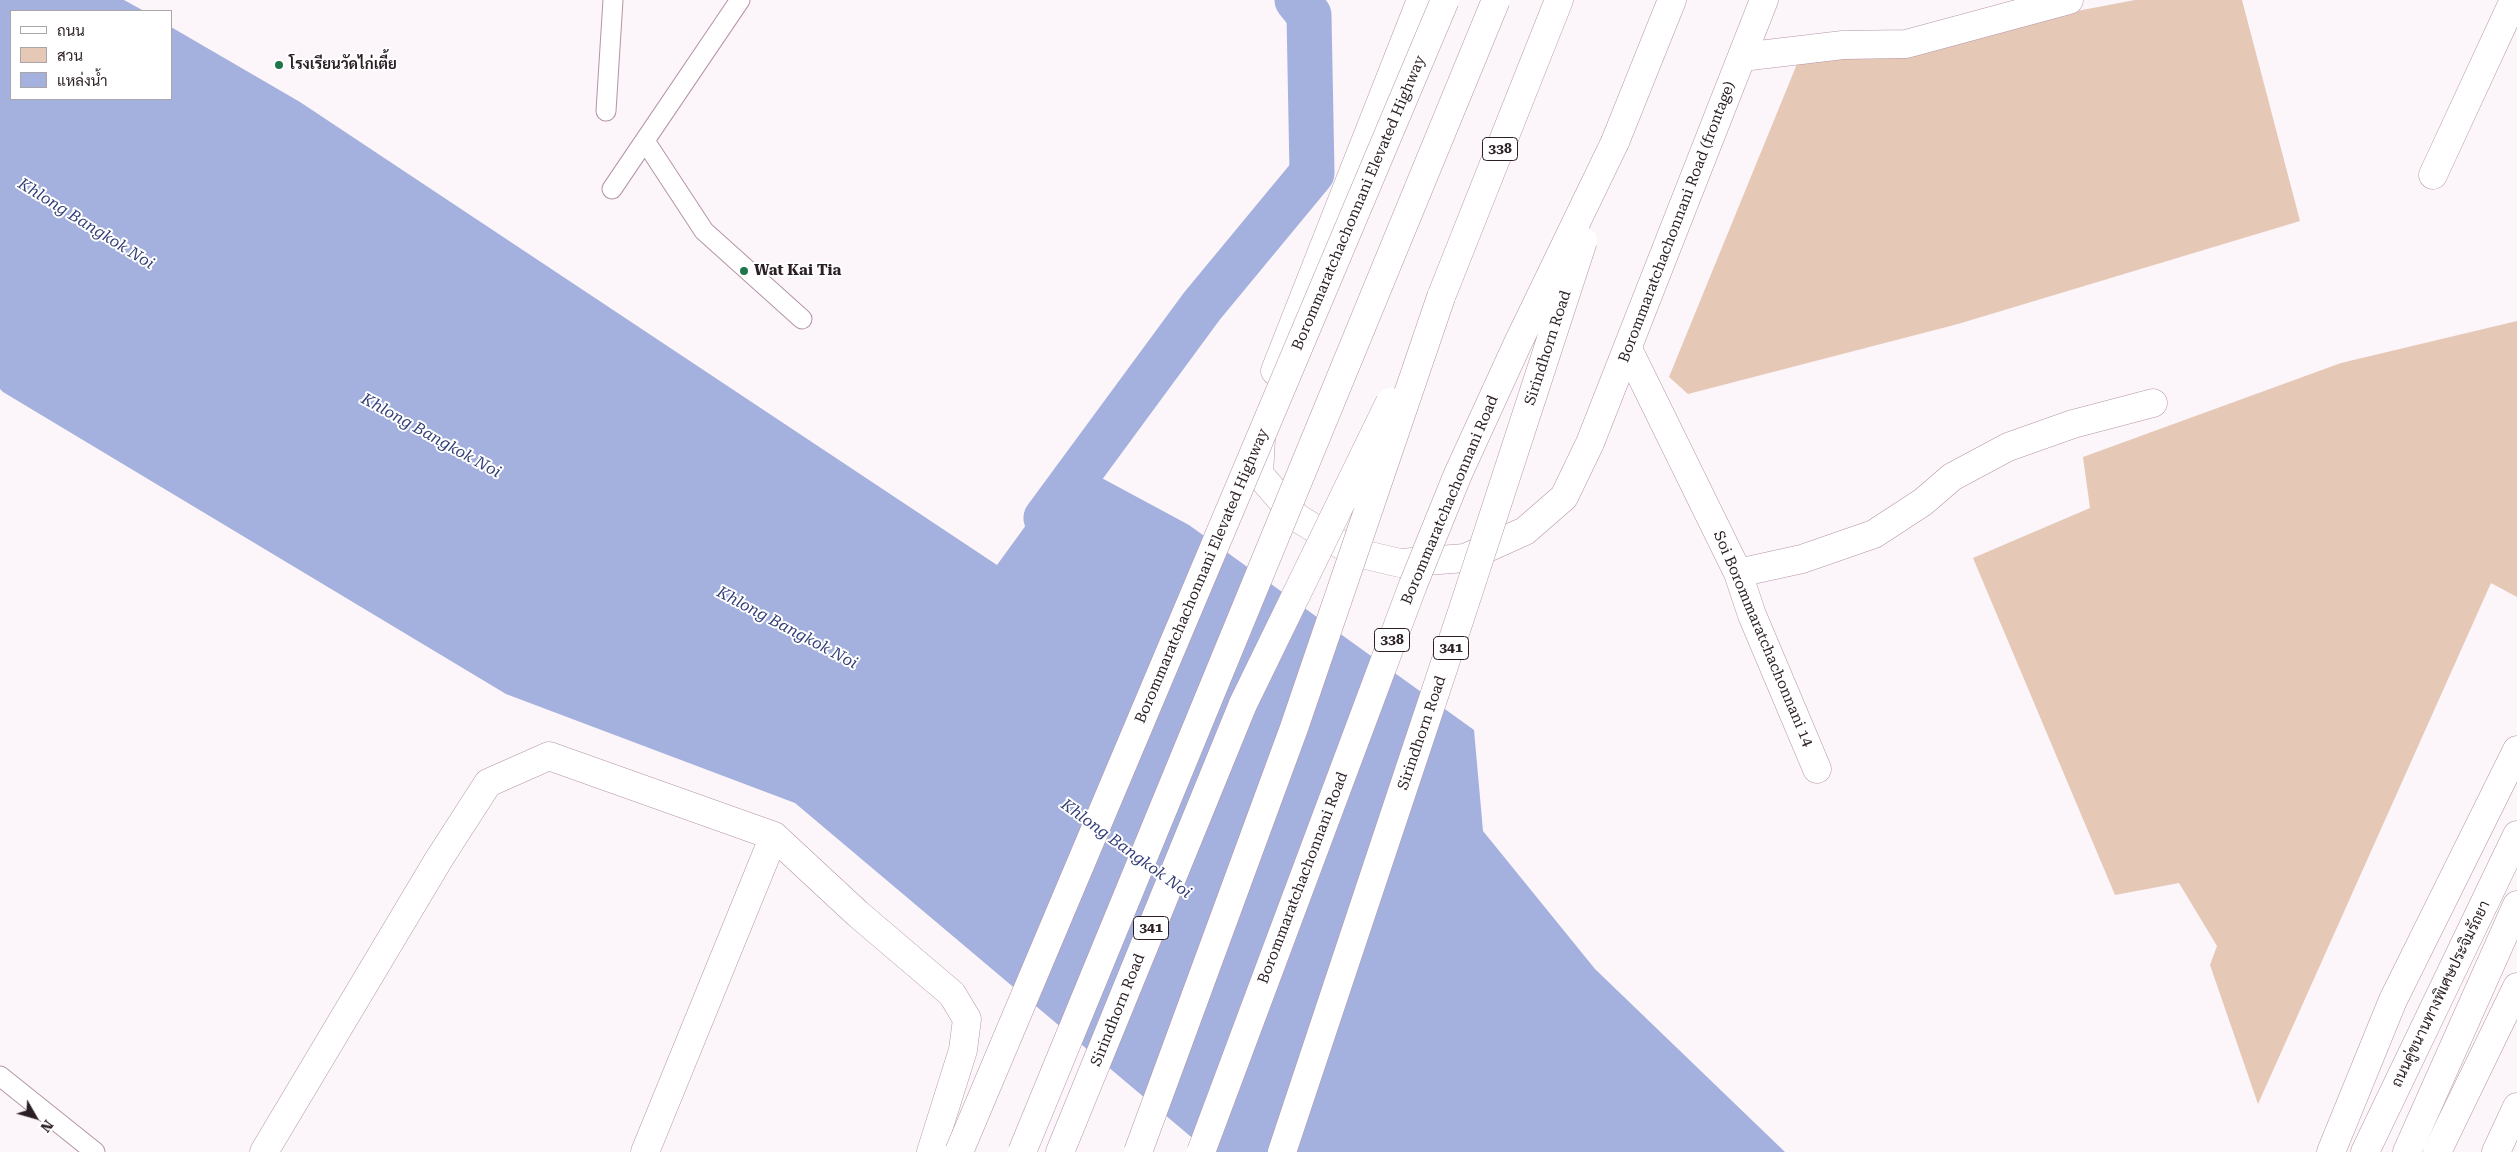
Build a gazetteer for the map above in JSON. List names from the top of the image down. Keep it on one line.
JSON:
{"streets":{"main road":["338","Borommaratchachonnani Elevated Highway","Borommaratchachonnani Road (frontage)","Sirindhorn Road","Borommaratchachonnani Road","Soi Borommaratchachonnani 14","341","ถนนคู่ขนานทางพิเศษประจิมรัถยา"]},"crossings":[["338","Sirindhorn Road"],["Borommaratchachonnani Road (frontage)","Soi Borommaratchachonnani 14"],["Sirindhorn Road","Borommaratchachonnani Road"]],"water":["Khlong Bangkok Noi"],"places":["โรงเรียนวัดไก่เตี้ย","Wat Kai Tia"],"legend":["ถนน","สวน","แหล่งน้ำ"],"north":"bottom right"}
